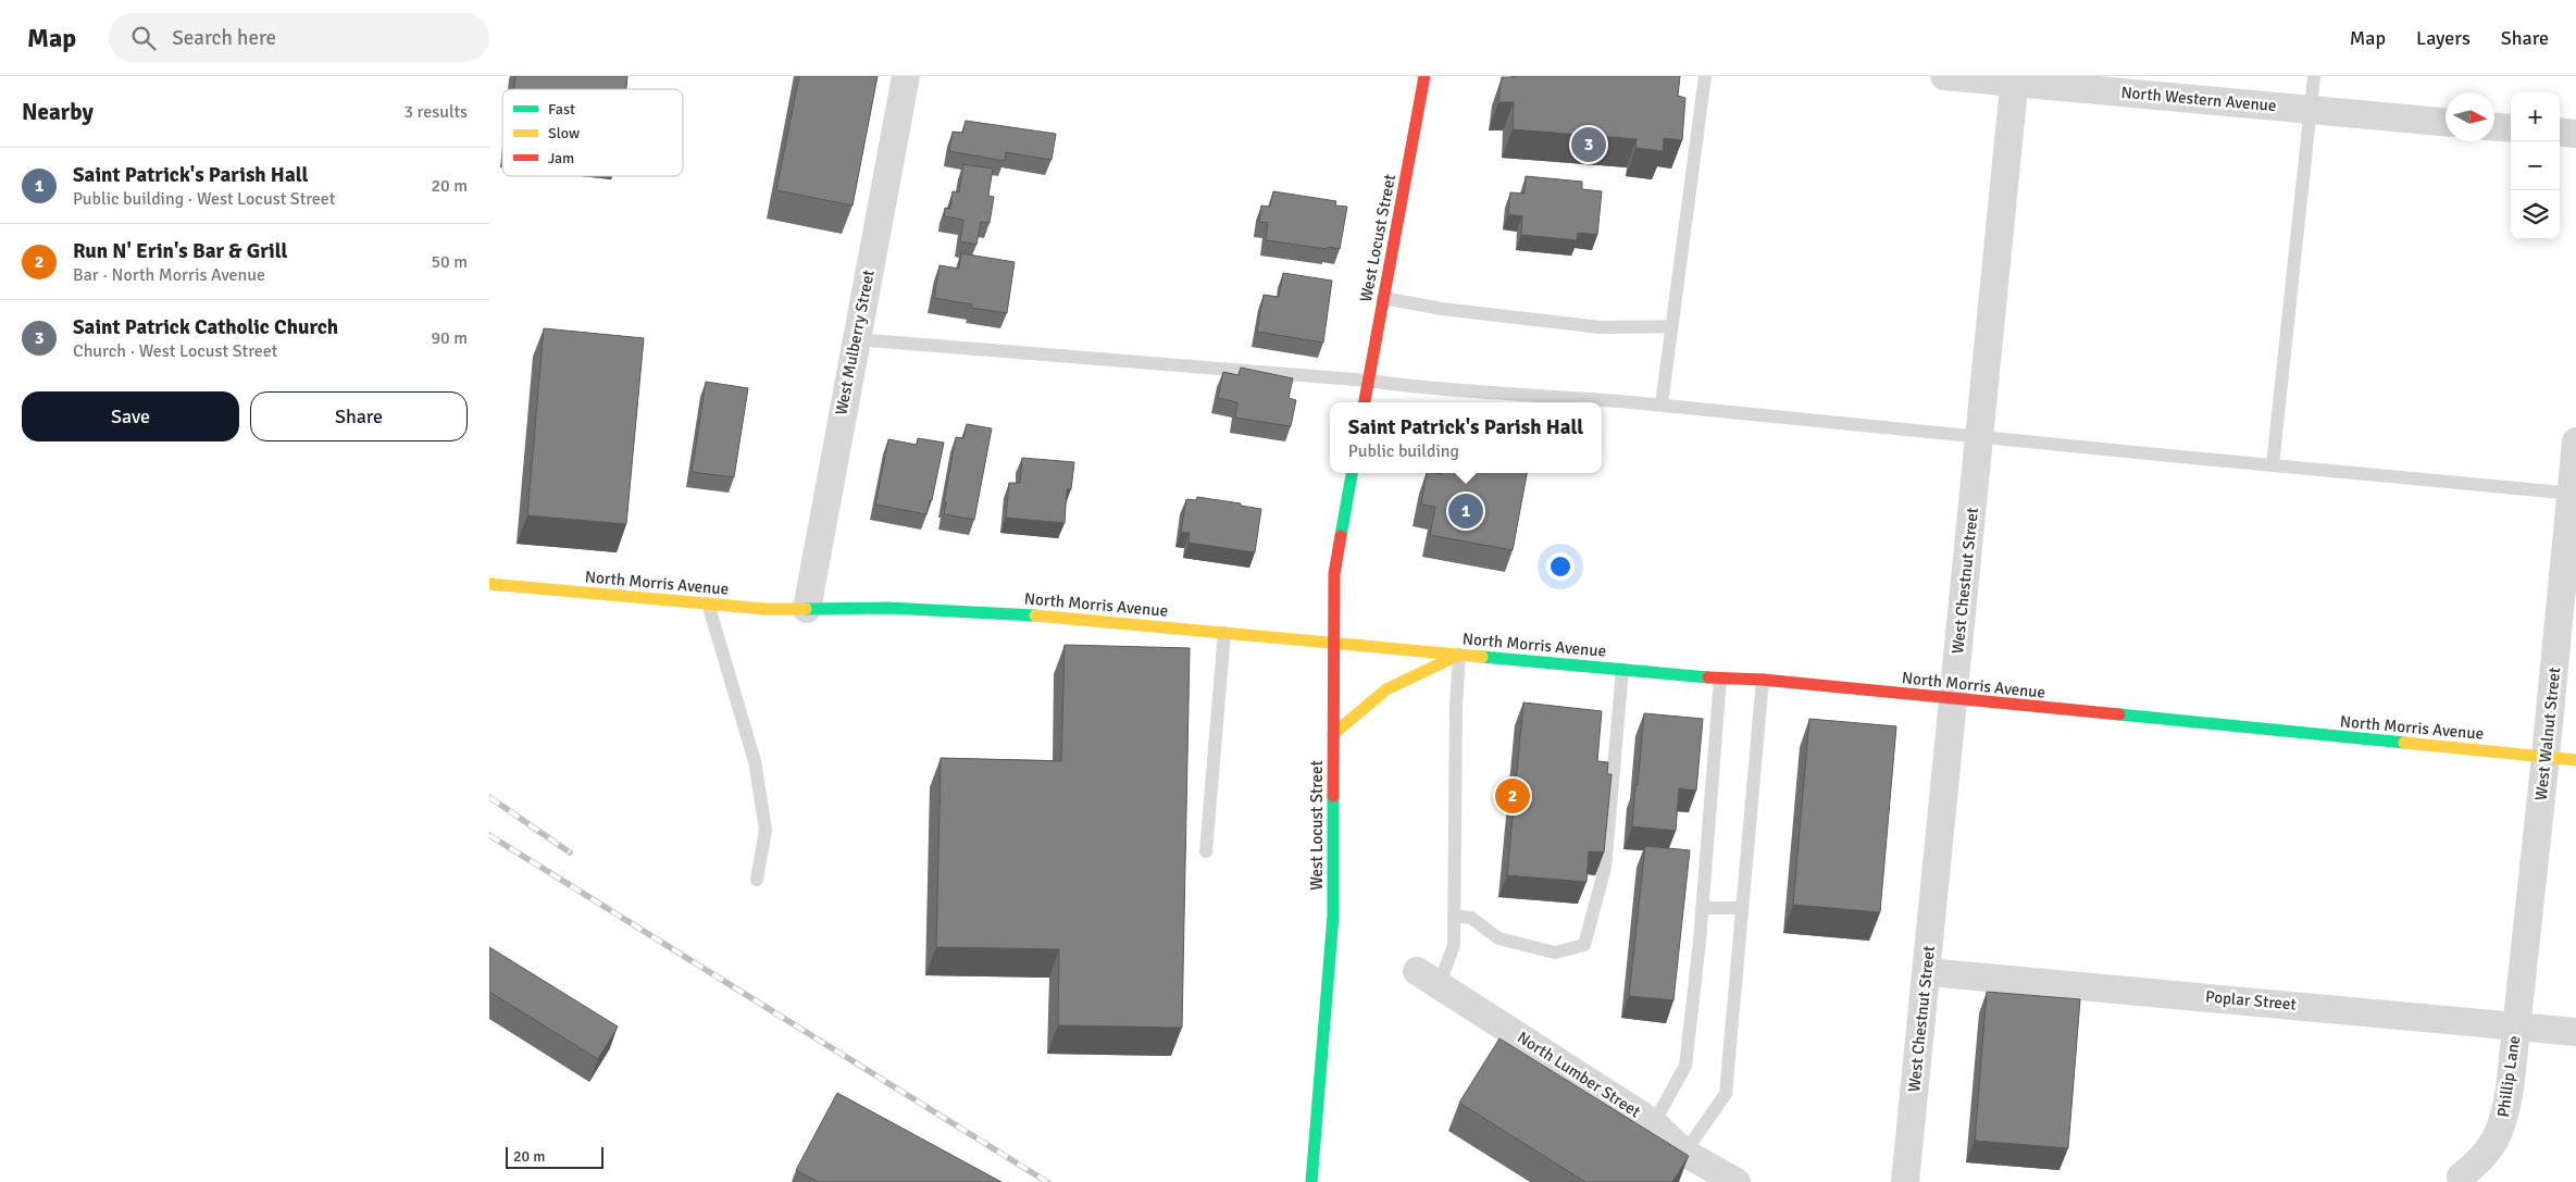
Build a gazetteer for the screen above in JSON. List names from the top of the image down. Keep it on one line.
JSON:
{"streets":{"street":["North Western Avenue","West Locust Street","West Mulberry Street","West Chestnut Street","North Morris Avenue","West Walnut Street","Poplar Street","North Lumber Street","Phillip Lane"]},"crossings":[["North Western Avenue","West Chestnut Street"],["West Locust Street","North Morris Avenue"],["West Mulberry Street","North Morris Avenue"],["West Chestnut Street","North Morris Avenue"],["West Chestnut Street","Poplar Street"],["North Morris Avenue","West Walnut Street"],["West Walnut Street","Poplar Street"],["West Walnut Street","Phillip Lane"],["Poplar Street","Phillip Lane"]],"legend":["Fast","Slow","Jam"],"scale_bar":"20 m","north":"right","page":{"header":"Map","search":"Search here","nav":["Map","Layers","Share"],"heading":["Nearby","3 results"],"map_buttons":["+","−"],"pins":["3","1","2"],"list":[{"mark":"1","name":"Saint Patrick's Parish Hall","note":"Public building · West Locust Street","value":"20 m"},{"mark":"2","name":"Run N' Erin's Bar & Grill","note":"Bar · North Morris Avenue","value":"50 m"},{"mark":"3","name":"Saint Patrick Catholic Church","note":"Church · West Locust Street","value":"90 m"}],"buttons":["Save","Share"],"popup":["Saint Patrick's Parish Hall","Public building"],"scale":"20 m"}}
